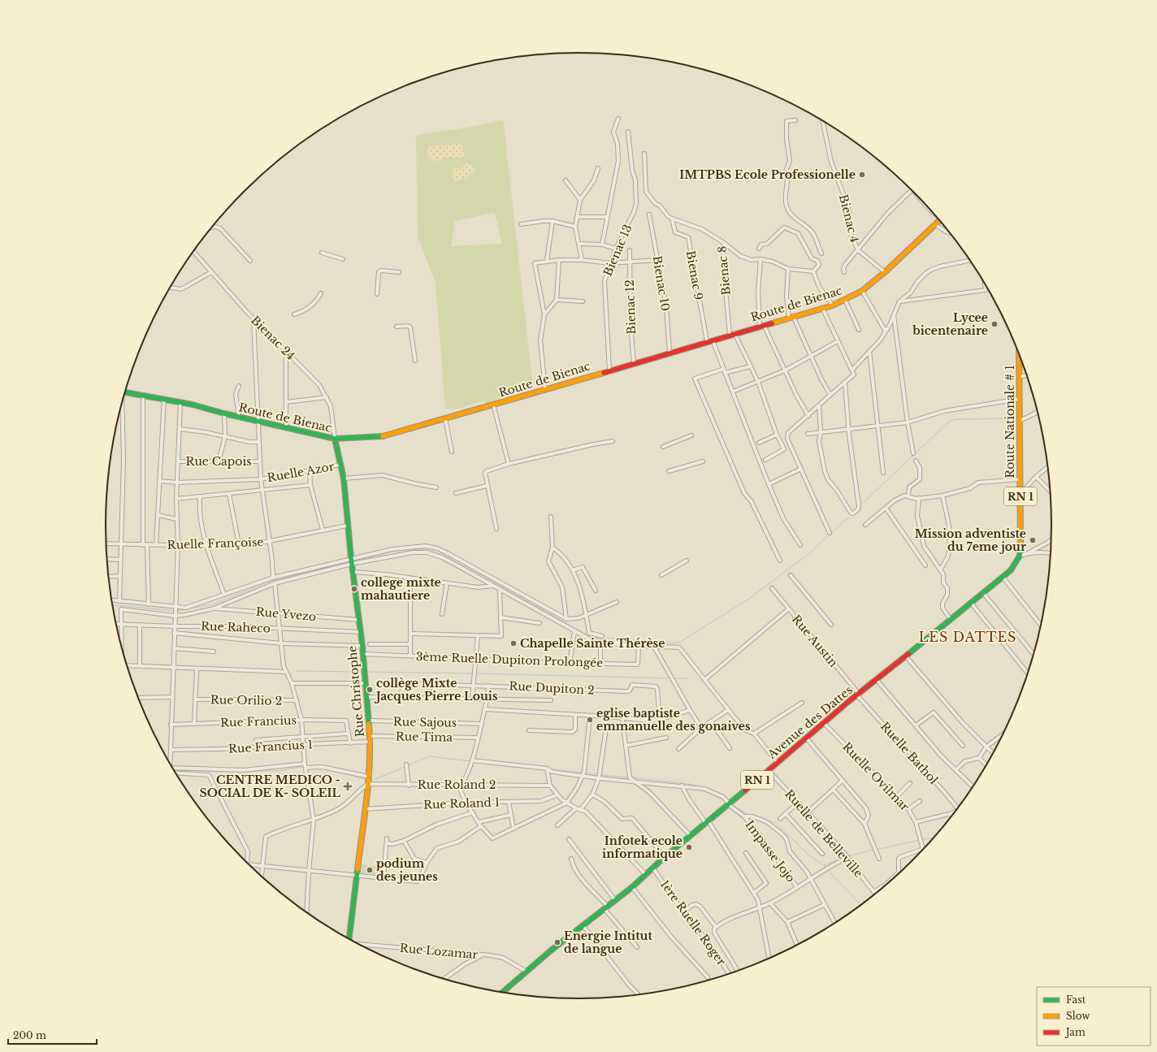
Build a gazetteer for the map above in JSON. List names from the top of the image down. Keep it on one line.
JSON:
{"streets":{"main road":["Route de Bienac","Route Nationale # 1","RN 1","Rue Christophe","Avenue des Dattes"],"street":["Bienac 4","Bienac 13","Bienac 8","Bienac 9","Bienac 10","Bienac 12","Bienac 24","Rue Capois","Ruelle Azor","Ruelle Françoise","Rue Yvezo","Rue Raheco","Rue Austin","3ème Ruelle Dupiton Prolongée","Rue Dupiton 2","Rue Orilio 2","Rue Francius","Rue Sajous","Rue Tima","Rue Francius 1","Ruelle Bathol","Ruelle Ovilmar","Rue Roland 2","Rue Roland 1","Ruelle de Belleville","Impasse Jojo","1ère Ruelle Roger","Rue Lozamar"]},"crossings":[["Bienac 4","Route de Bienac"],["Bienac 13","Route de Bienac"],["Bienac 8","Bienac 9"],["Bienac 8","Route de Bienac"],["Bienac 9","Route de Bienac"],["Bienac 10","Route de Bienac"],["Route de Bienac","Bienac 12"],["Route de Bienac","Bienac 24"],["Route de Bienac","Rue Christophe"],["Bienac 24","Rue Christophe"],["Route Nationale # 1","Avenue des Dattes"],["Ruelle Azor","Rue Christophe"],["Ruelle Françoise","Rue Christophe"],["Rue Yvezo","Rue Christophe"],["Rue Raheco","Rue Christophe"],["Rue Austin","Avenue des Dattes"],["Rue Austin","Ruelle Bathol"],["3ème Ruelle Dupiton Prolongée","Rue Christophe"],["Rue Christophe","Rue Sajous"],["Rue Christophe","Rue Tima"],["Rue Christophe","Rue Francius 1"],["Rue Christophe","Rue Roland 2"],["Rue Christophe","Rue Roland 1"],["Avenue des Dattes","Ruelle Bathol"],["Avenue des Dattes","Ruelle Ovilmar"],["Avenue des Dattes","Ruelle de Belleville"],["Avenue des Dattes","Impasse Jojo"],["Avenue des Dattes","1ère Ruelle Roger"],["Avenue des Dattes","Rue Lozamar"]],"districts":["LES DATTES"],"places":{"other":["IMTPBS Ecole Professionelle","Lycee bicentenaire","Mission adventiste du 7eme jour","college mixte mahautiere","Chapelle Sainte Thérèse","collège Mixte Jacques Pierre Louis","eglise baptiste emmanuelle des gonaives","Infotek ecole informatique","podium des jeunes","Energie Intitut de langue"],"health":["CENTRE MEDICO - SOCIAL DE K- SOLEIL"]},"legend":["Fast","Slow","Jam"],"scale_bar":"200 m"}
